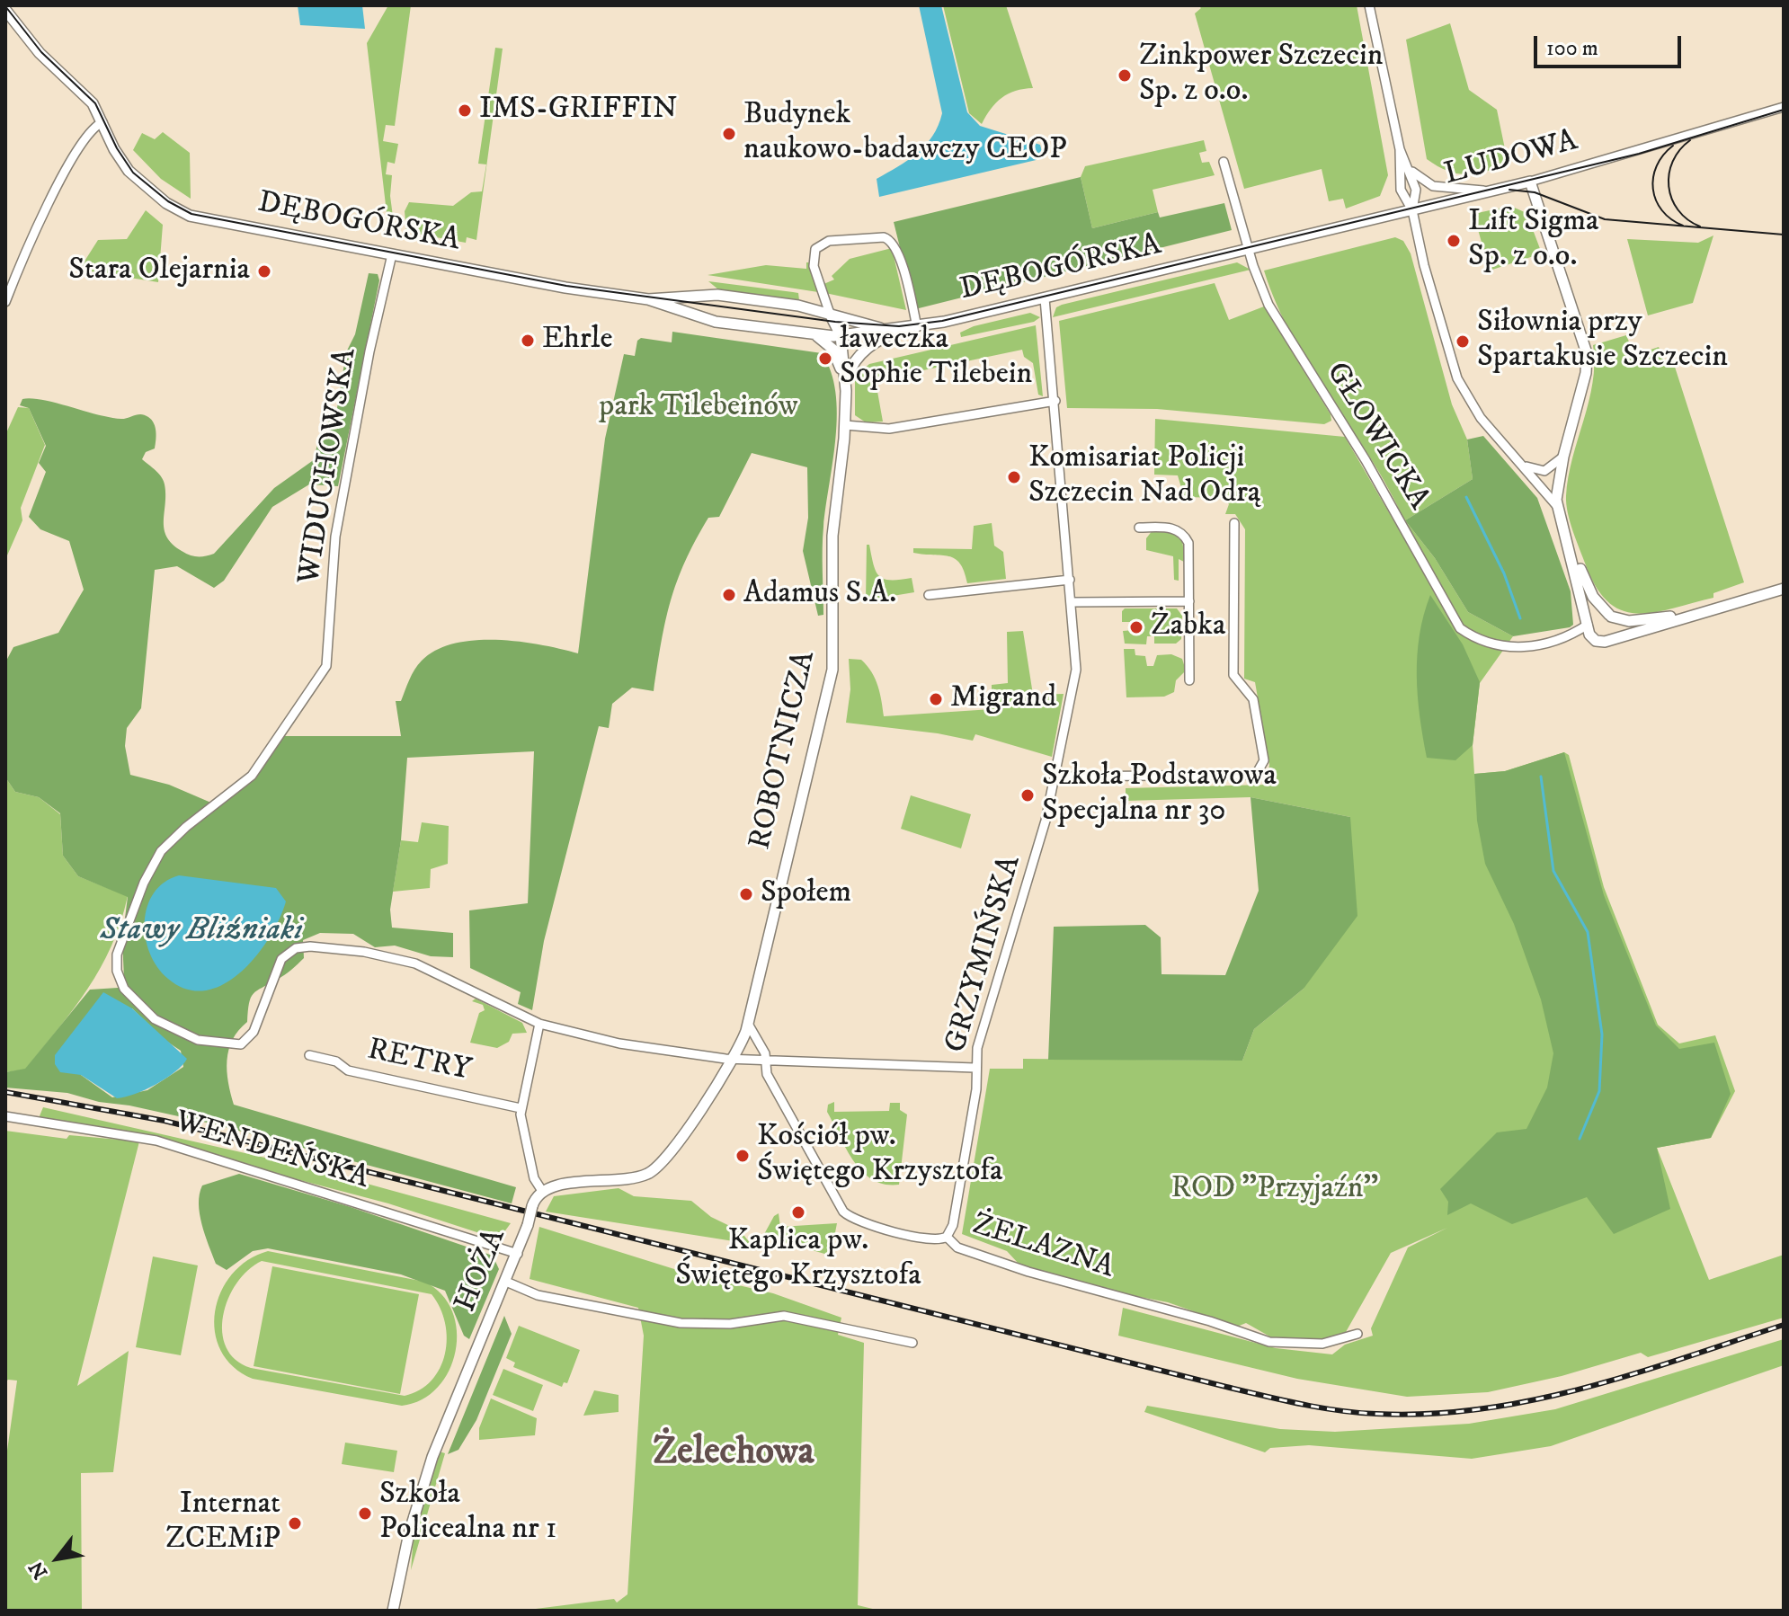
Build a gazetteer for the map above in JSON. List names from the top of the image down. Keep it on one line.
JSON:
{"streets":{"street":["LUDOWA","DĘBOGÓRSKA","GŁOWICKA","WIDUCHOWSKA","ROBOTNICZA","GRZYMIŃSKA","RETRY","WENDEŃSKA","ŻELAZNA","HOŻA"]},"crossings":[["LUDOWA","DĘBOGÓRSKA"],["LUDOWA","GŁOWICKA"],["DĘBOGÓRSKA","GŁOWICKA"],["DĘBOGÓRSKA","WIDUCHOWSKA"],["DĘBOGÓRSKA","ROBOTNICZA"],["DĘBOGÓRSKA","GRZYMIŃSKA"],["ROBOTNICZA","ŻELAZNA"],["GRZYMIŃSKA","ŻELAZNA"],["WENDEŃSKA","HOŻA"]],"districts":["Żelechowa"],"water":["Stawy Bliźniaki"],"parks":["park Tilebeinów","ROD \"Przyjaźń\""],"places":["Zinkpower Szczecin Sp. z o.o.","IMS-GRIFFIN","Budynek naukowo-badawczy CEOP","Lift Sigma Sp. z o.o.","Stara Olejarnia","Ehrle","Siłownia przy Spartakusie Szczecin","ławeczka Sophie Tilebein","Komisariat Policji Szczecin Nad Odrą","Adamus S.A.","Żabka","Migrand","Szkoła Podstawowa Specjalna nr 30","Społem","Kościół pw. Świętego Krzysztofa","Kaplica pw. Świętego Krzysztofa","Szkoła Policealna nr 1","Internat ZCEMiP"],"scale_bar":"100 m","north":"bottom left"}
